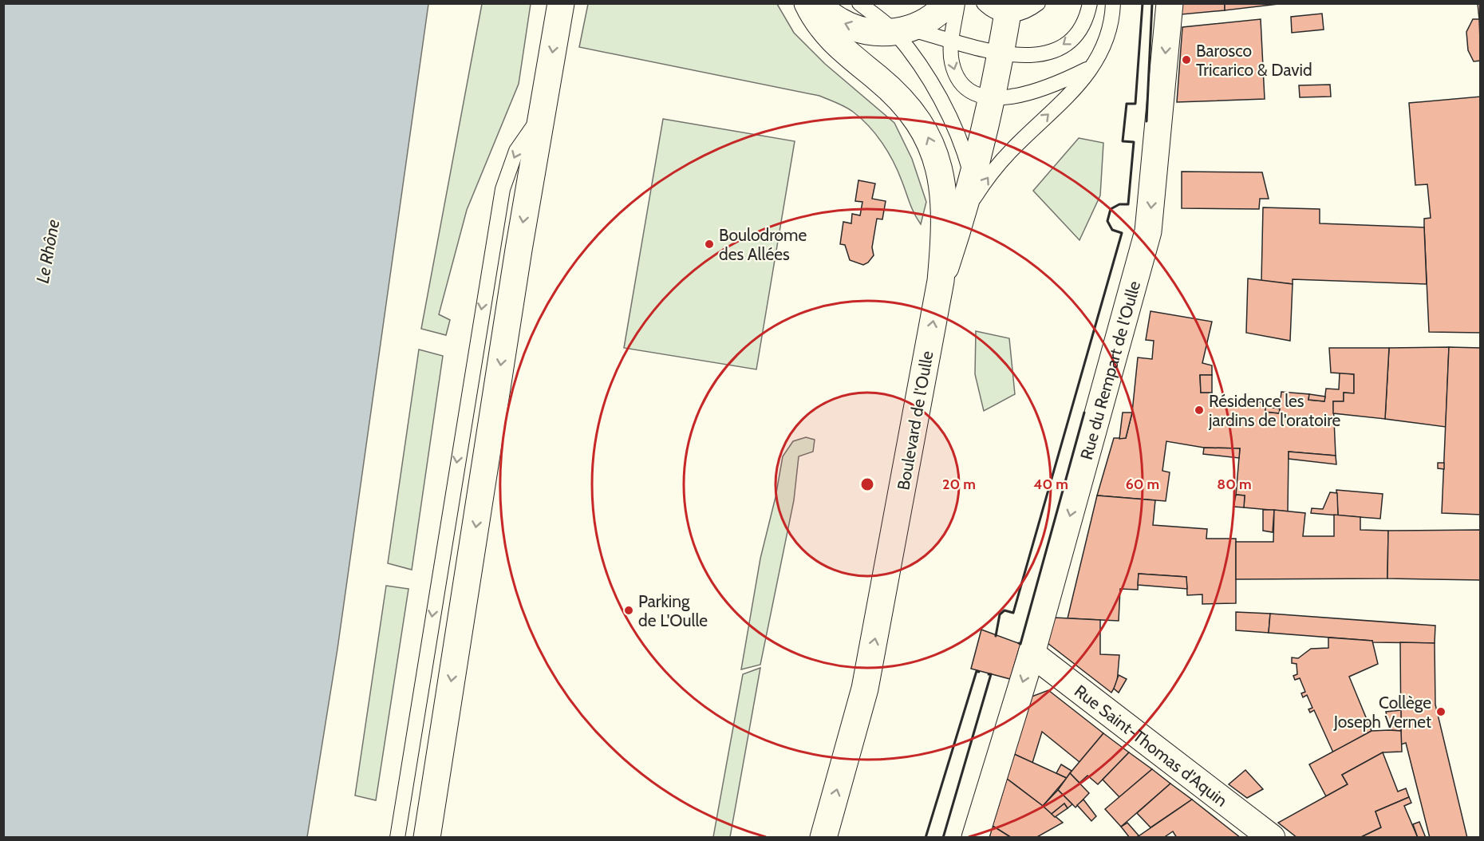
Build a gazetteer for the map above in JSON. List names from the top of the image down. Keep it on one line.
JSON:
{"streets":{"main road":["Rue du Rempart de l'Oulle","Boulevard de l'Oulle","Rue Saint-Thomas d'Aquin"]},"crossings":[["Rue du Rempart de l'Oulle","Rue Saint-Thomas d'Aquin"]],"one_way":["Rue du Rempart de l'Oulle","Boulevard de l'Oulle"],"water":["Le Rhône"],"places":["Barosco Tricarico & David","Boulodrome des Allées","Résidence les jardins de l'oratoire","Parking de L'Oulle","Collège Joseph Vernet"],"rings":["20 m","40 m","60 m","80 m"]}
